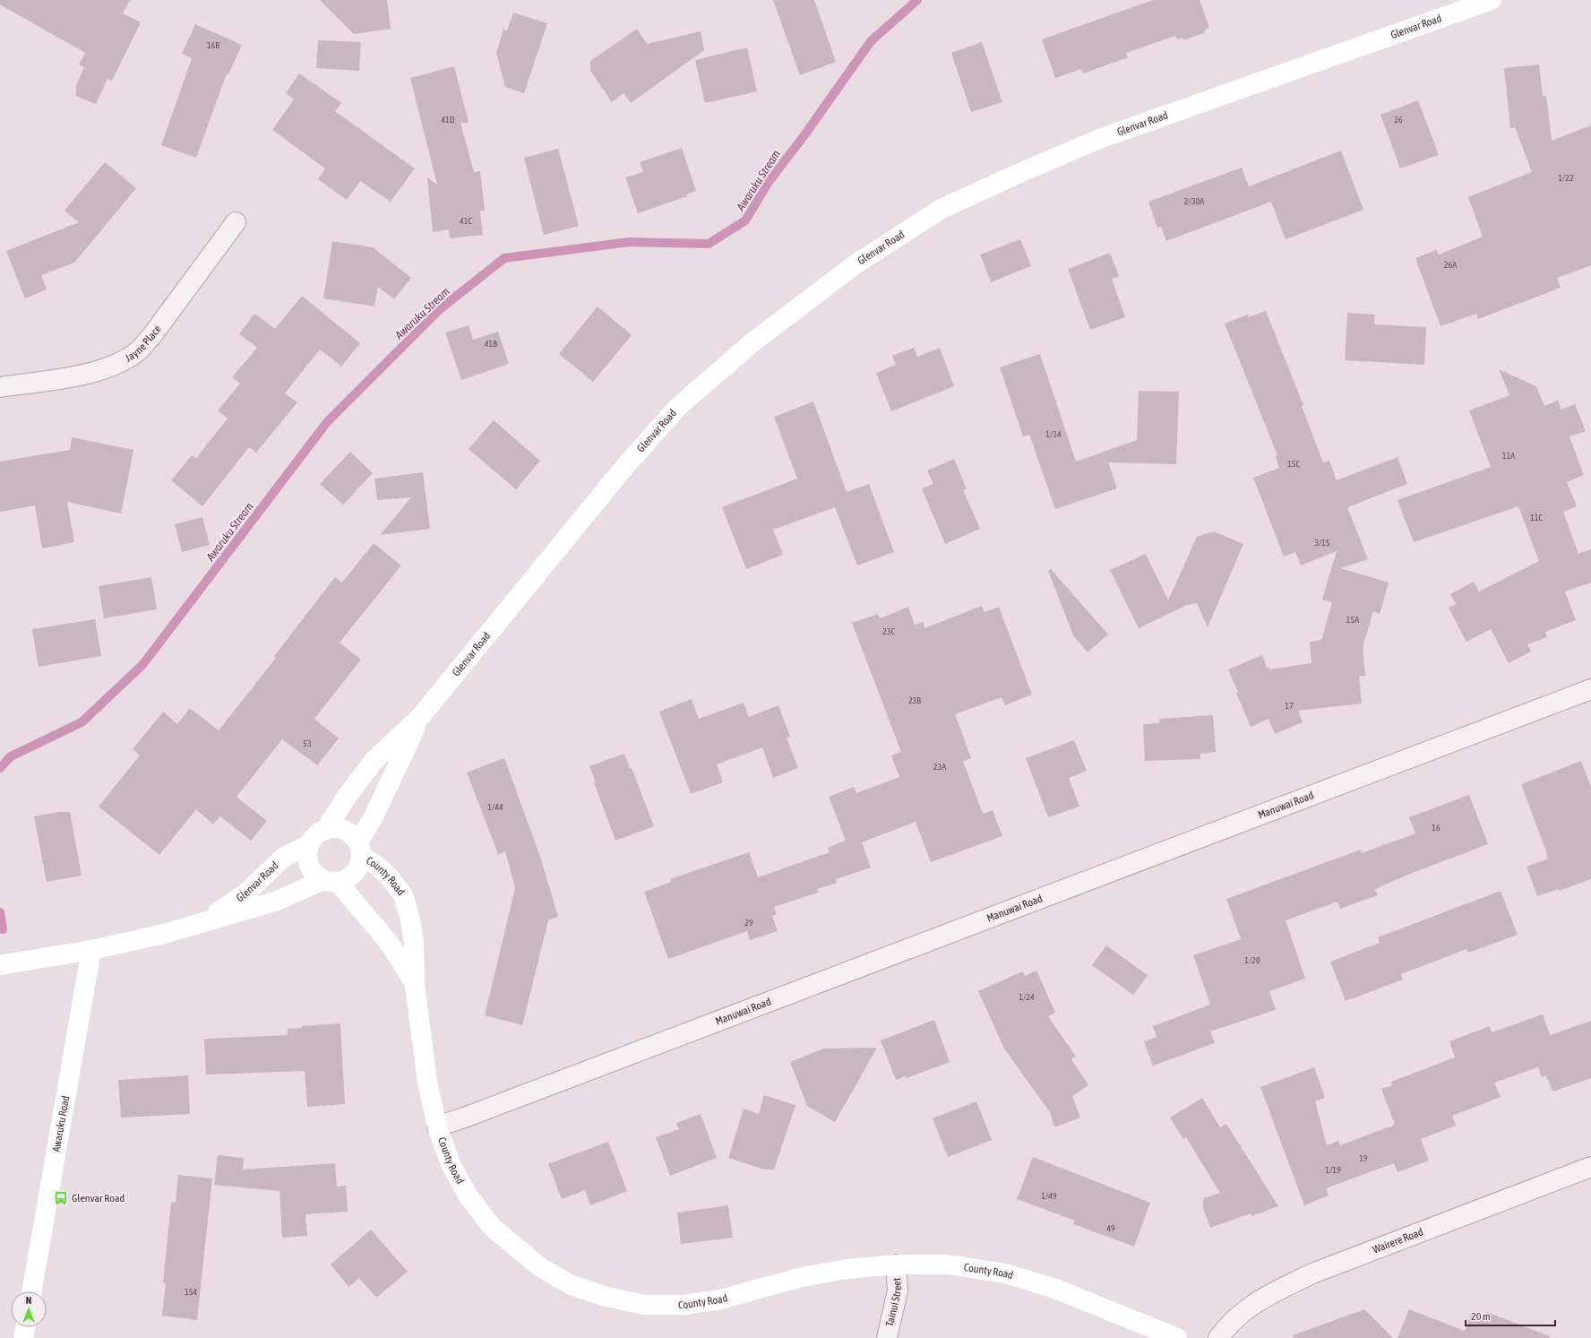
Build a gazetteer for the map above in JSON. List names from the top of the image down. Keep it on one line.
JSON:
{"streets":{"main road":["Glenvar Road","County Road","Awaruku Road"],"street":["Jayne Place","Manuwai Road","Wairere Road","Tainui Street"]},"crossings":[["Glenvar Road","County Road"],["Glenvar Road","Awaruku Road"],["Manuwai Road","County Road"],["County Road","Tainui Street"]],"water":["Awaruku Stream"],"places":{"bus stop":["Glenvar Road"]},"house_numbers":["16B","41D","26","1/22","2/30A","41C","26A","41B","1/34","11A","15C","11C","3/15","15A","23C","23B","17","53","23A","1/44","16","29","1/20","1/24","19","1/19","1/49","49","154"],"scale_bar":"20 m","north":"top"}
